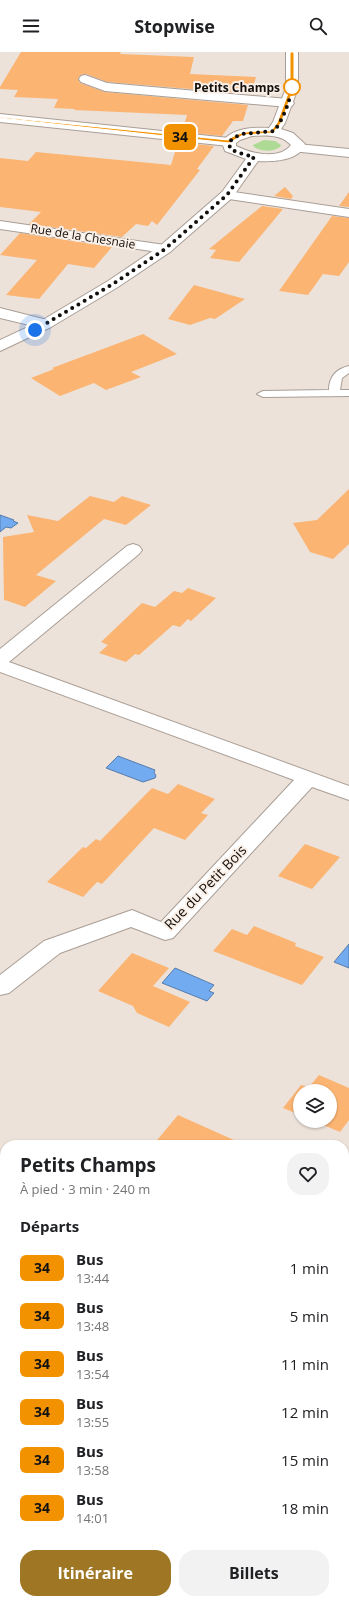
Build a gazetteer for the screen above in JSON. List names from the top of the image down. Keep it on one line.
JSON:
{"streets":{"street":["Rue de la Chesnaie","Rue du Petit Bois"]},"places":["Petits Champs"],"lines":["bus line 34"],"page":{"header":"Stopwise","on_map":"34","heading":[["Petits Champs","À pied · 3 min · 240 m"],"Départs"],"list":[{"mark":"34","name":"Bus","note":"13:44","value":"1 min"},{"mark":"34","name":"Bus","note":"13:48","value":"5 min"},{"mark":"34","name":"Bus","note":"13:54","value":"11 min"},{"mark":"34","name":"Bus","note":"13:55","value":"12 min"},{"mark":"34","name":"Bus","note":"13:58","value":"15 min"},{"mark":"34","name":"Bus","note":"14:01","value":"18 min"}],"buttons":["Itinéraire","Billets"]}}
